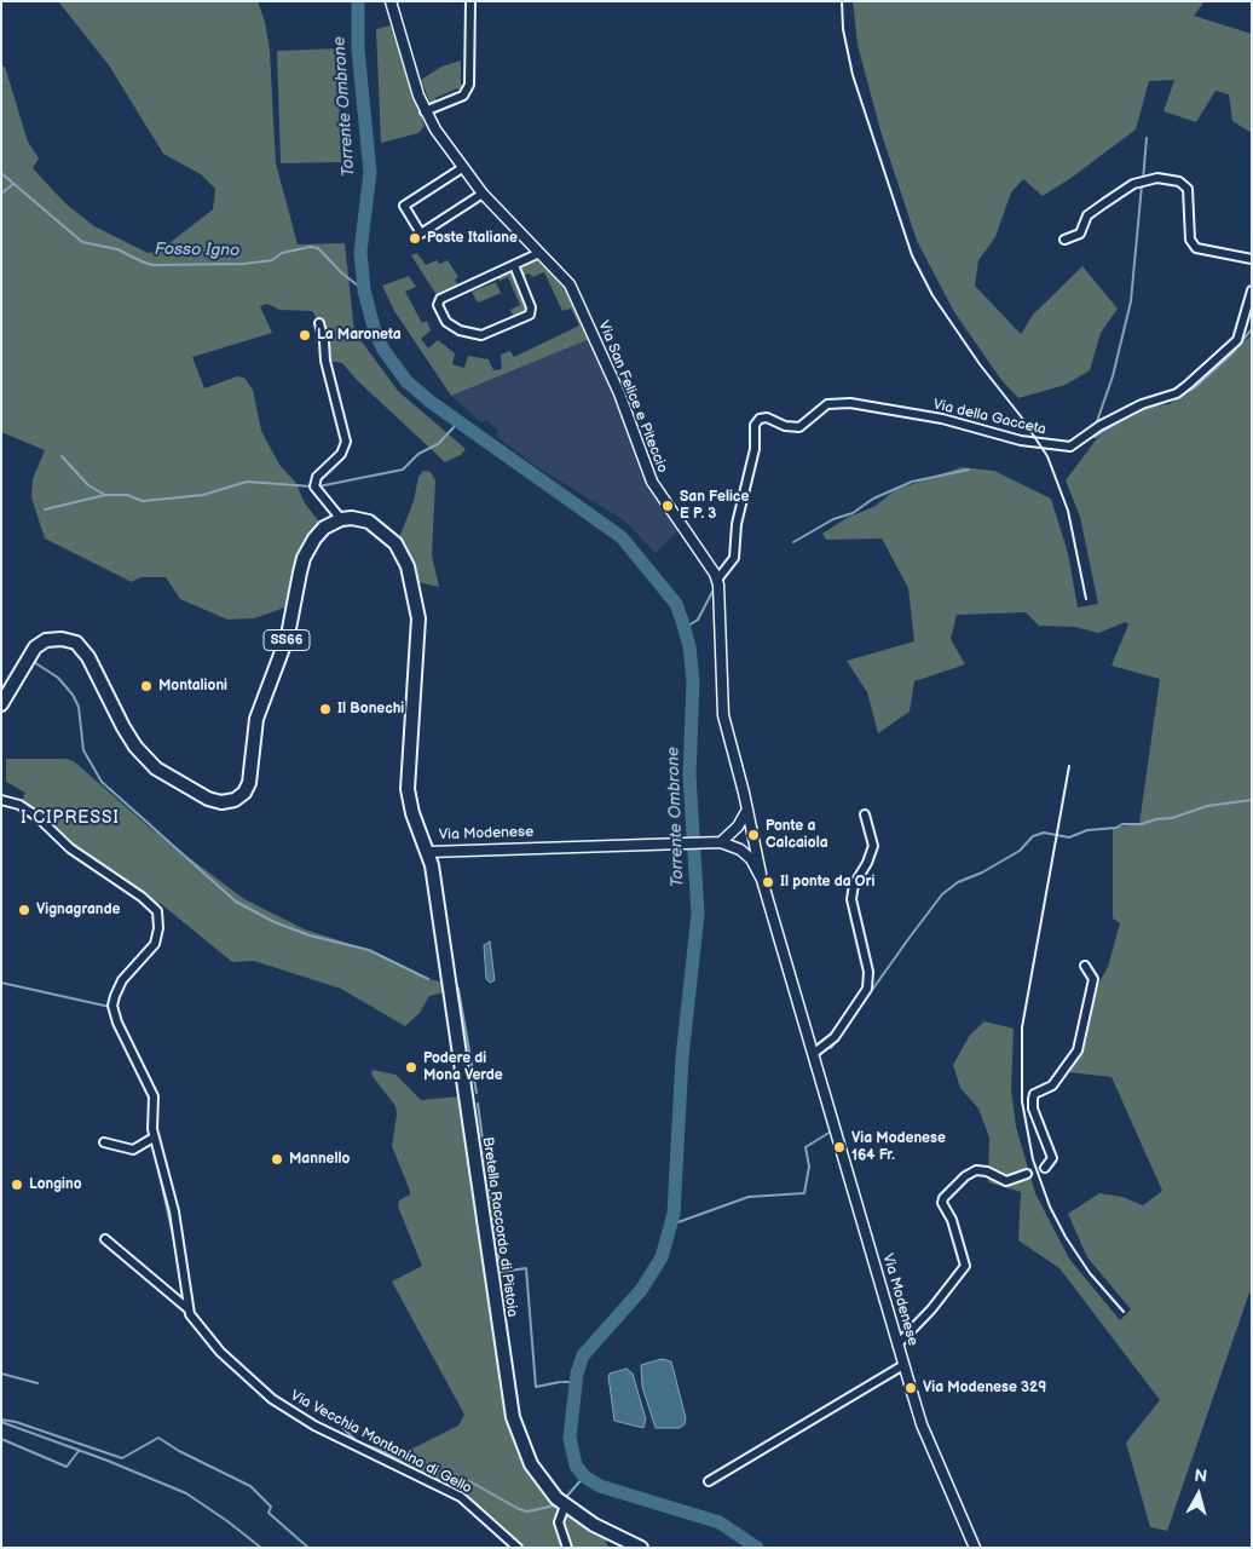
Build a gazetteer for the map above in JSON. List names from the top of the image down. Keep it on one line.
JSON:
{"streets":{"main road":["SS66","Via Modenese","Bretella Raccordo di Pistoia"],"street":["Via San Felice e Piteccio","Via della Gacceta","Via Vecchia Montanina di Gello"]},"crossings":[["Via San Felice e Piteccio","Via della Gacceta"],["SS66","Via Modenese"],["Via Modenese","Bretella Raccordo di Pistoia"]],"districts":["I CIPRESSI"],"water":["Torrente Ombrone","Fosso Igno"],"places":["Poste Italiane","La Maroneta","San Felice E P. 3","Montalioni","Il Bonechi","Ponte a Calcaiola","Il ponte da Ori","Vignagrande","Podere di Mona Verde","Via Modenese 164 Fr.","Mannello","Longino","Via Modenese 329"],"north":"top"}
